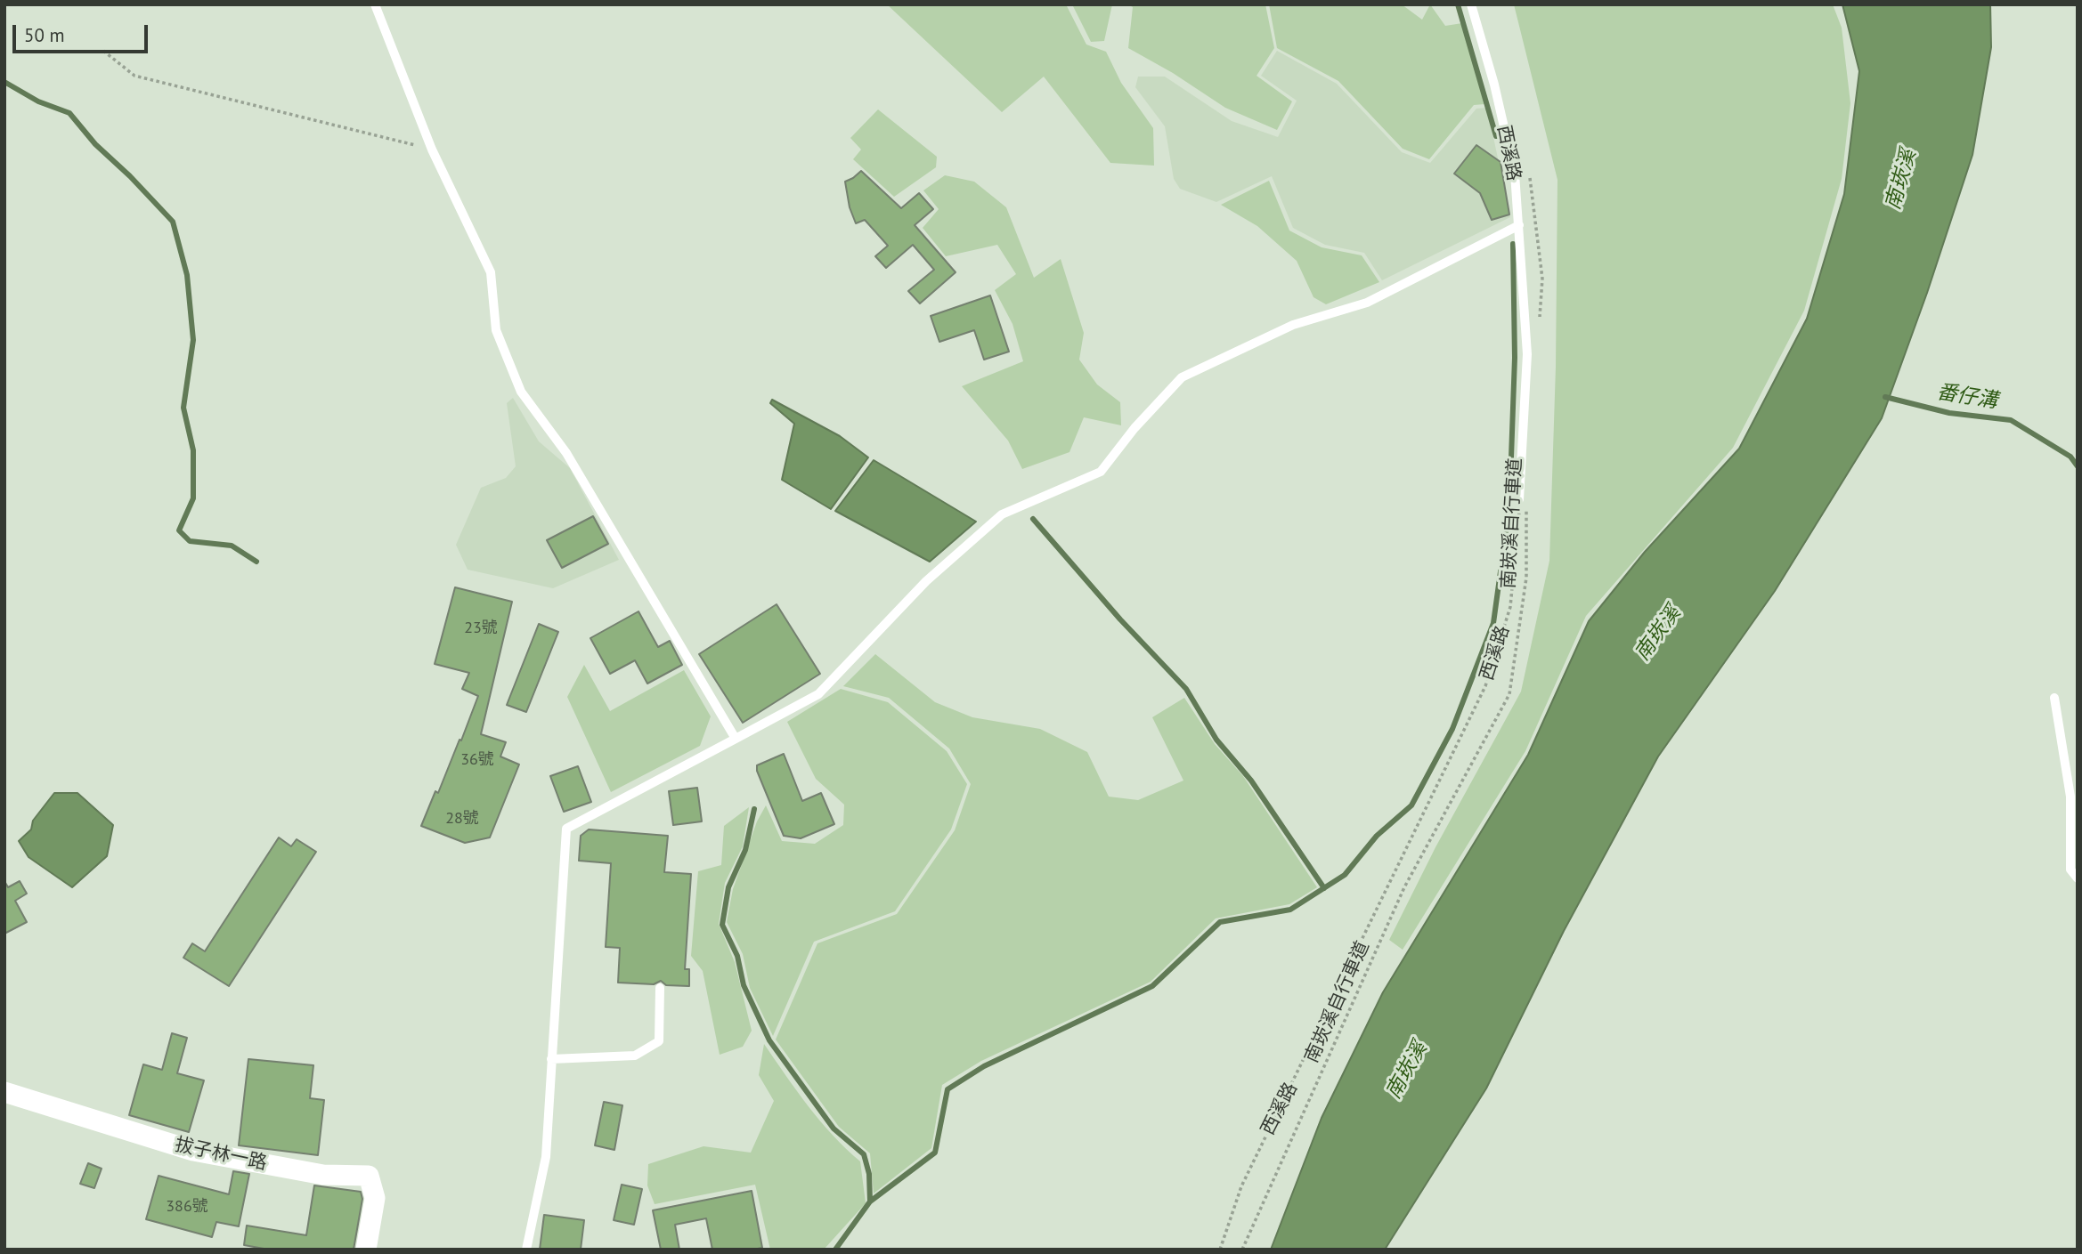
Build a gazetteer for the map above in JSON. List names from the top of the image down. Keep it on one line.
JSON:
{"streets":{"street":["拔子林一路"],"lane":["西溪路"],"path":["南崁溪自行車道"]},"crossings":[["西溪路","南崁溪自行車道"]],"water":["南崁溪","番仔溝"],"house_numbers":["23號","36號","28號","386號"],"scale_bar":"50 m"}
